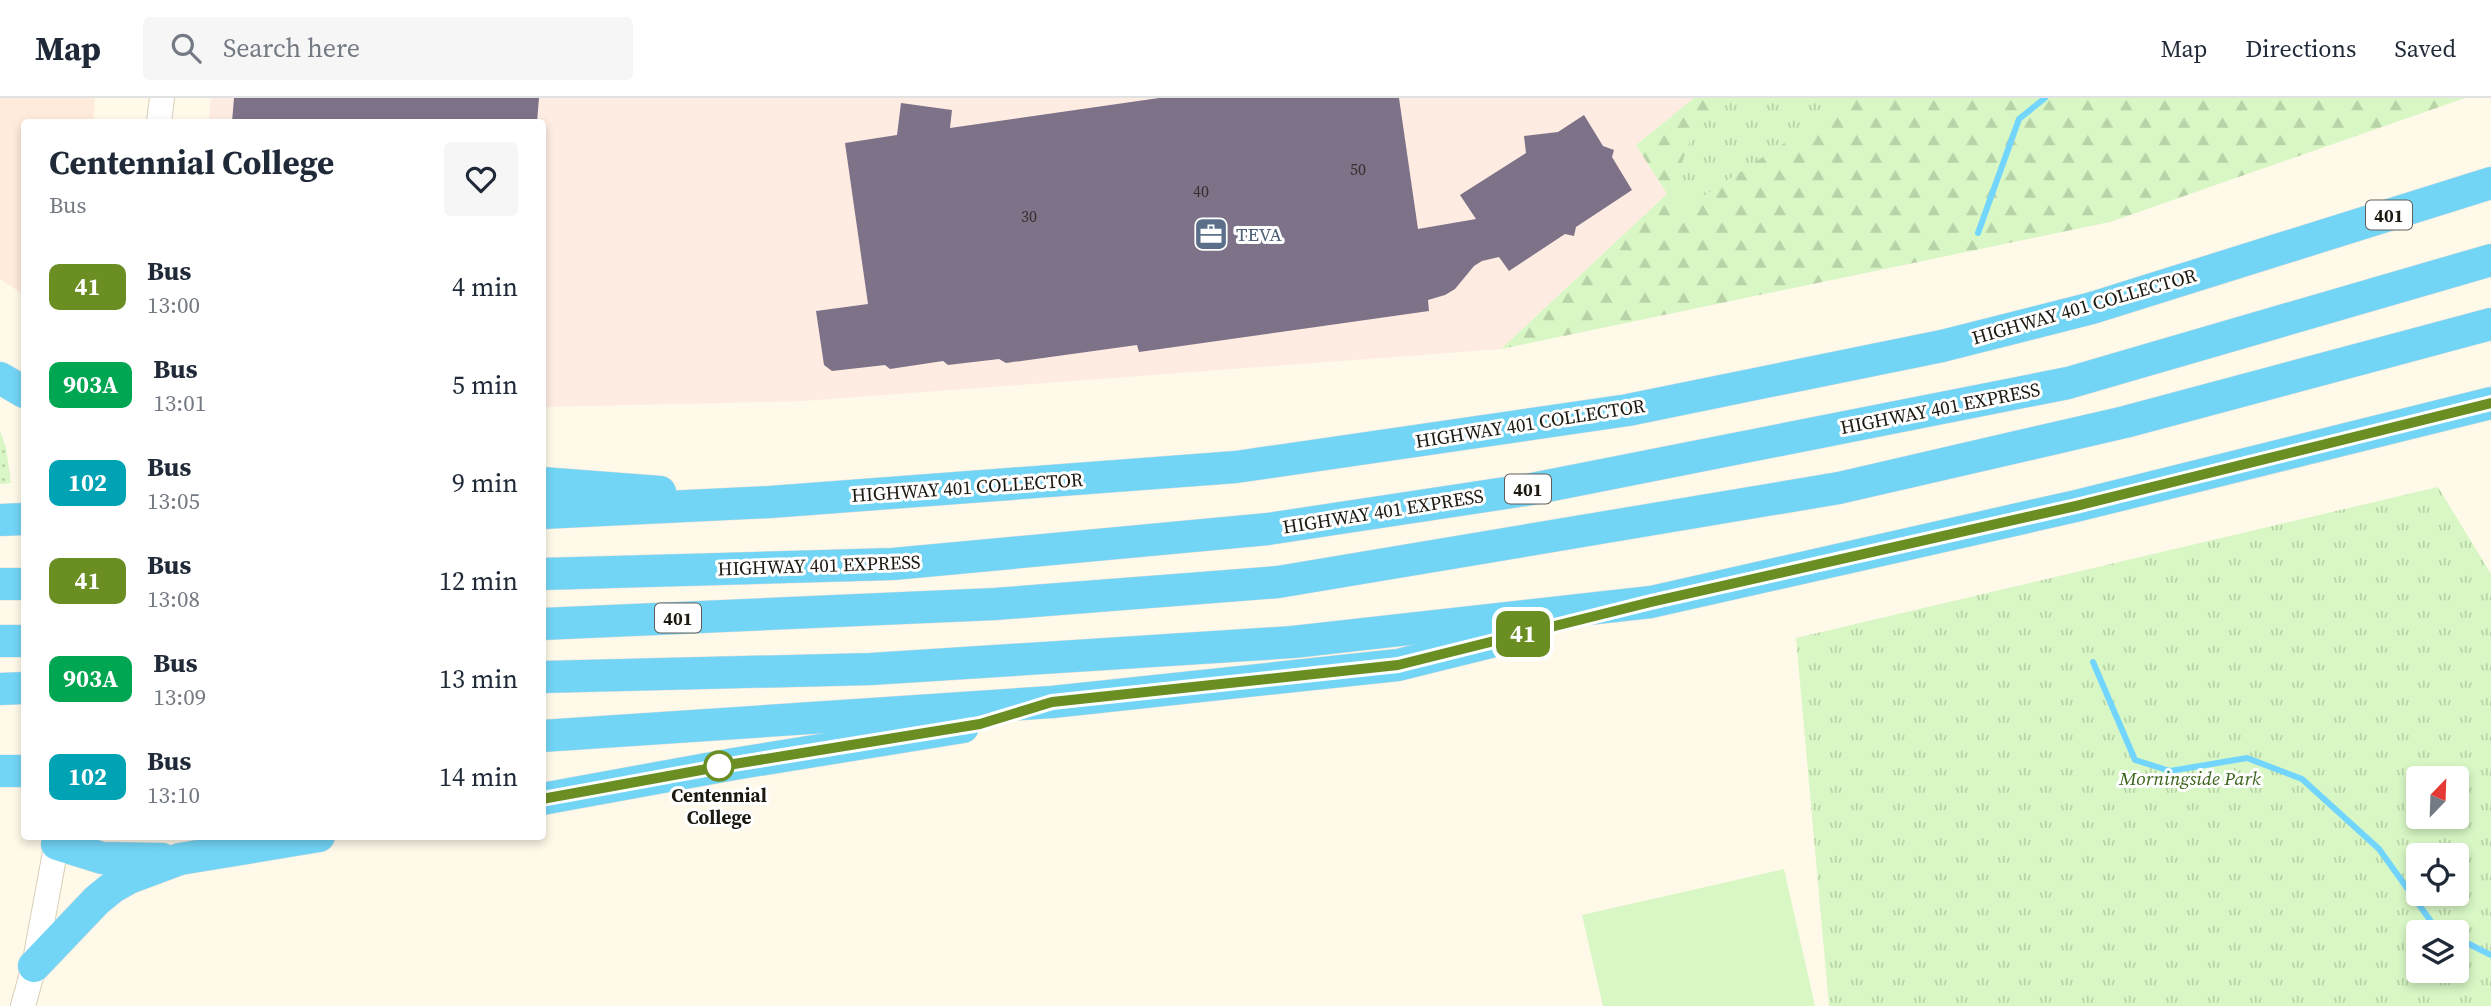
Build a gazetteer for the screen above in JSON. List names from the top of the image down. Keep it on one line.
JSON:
{"streets":{"highway":["401","HIGHWAY 401 COLLECTOR","HIGHWAY 401 EXPRESS"]},"parks":["Morningside Park"],"places":{"office":["TEVA"],"other":["Centennial College"]},"lines":["bus line 41"],"house_numbers":["50","40","30"],"north":"top right","page":{"header":"Map","search":"Search here","nav":["Map","Directions","Saved"],"on_map":"41","heading":["Centennial College","Bus"],"list":[{"mark":"41","name":"Bus","note":"13:00","value":"4 min"},{"mark":"903A","name":"Bus","note":"13:01","value":"5 min"},{"mark":"102","name":"Bus","note":"13:05","value":"9 min"},{"mark":"41","name":"Bus","note":"13:08","value":"12 min"},{"mark":"903A","name":"Bus","note":"13:09","value":"13 min"},{"mark":"102","name":"Bus","note":"13:10","value":"14 min"}]}}
